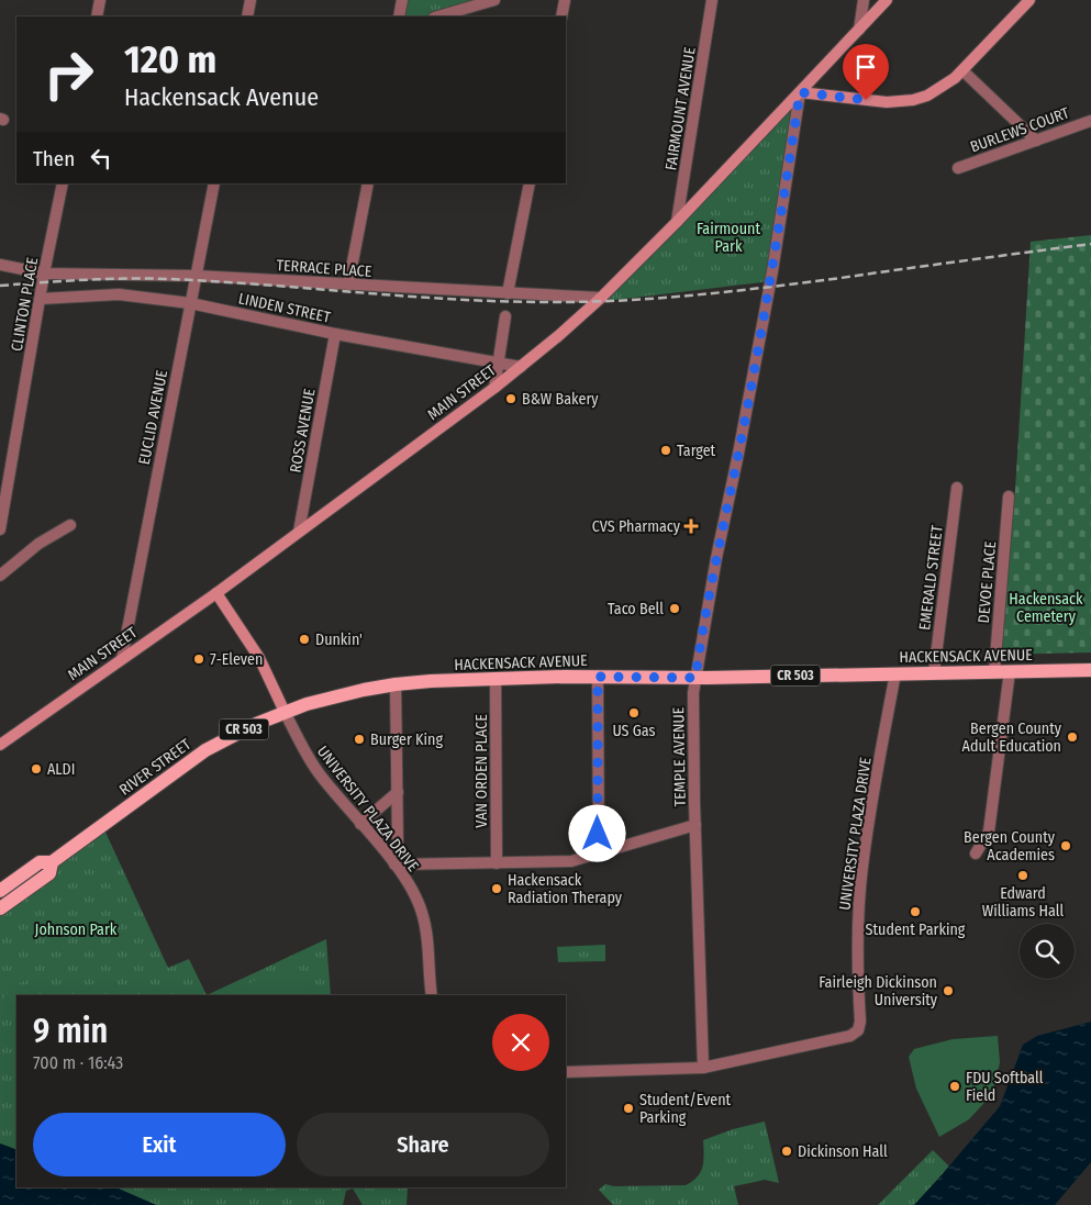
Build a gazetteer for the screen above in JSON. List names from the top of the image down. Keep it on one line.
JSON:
{"streets":{"main road":["MAIN STREET","HACKENSACK AVENUE","CR 503","RIVER STREET","UNIVERSITY PLAZA DRIVE"],"street":["FAIRMOUNT AVENUE","BURLEWS COURT","TERRACE PLACE","CLINTON PLACE","LINDEN STREET","EUCLID AVENUE","ROSS AVENUE","EMERALD STREET","DEVOE PLACE","TEMPLE AVENUE","VAN ORDEN PLACE"]},"crossings":[["FAIRMOUNT AVENUE","MAIN STREET"],["TERRACE PLACE","CLINTON PLACE"],["TERRACE PLACE","MAIN STREET"],["TERRACE PLACE","EUCLID AVENUE"],["CLINTON PLACE","LINDEN STREET"],["LINDEN STREET","MAIN STREET"],["LINDEN STREET","EUCLID AVENUE"],["LINDEN STREET","ROSS AVENUE"],["MAIN STREET","EUCLID AVENUE"],["MAIN STREET","ROSS AVENUE"],["MAIN STREET","TEMPLE AVENUE"],["MAIN STREET","UNIVERSITY PLAZA DRIVE"],["EMERALD STREET","HACKENSACK AVENUE"],["DEVOE PLACE","HACKENSACK AVENUE"],["HACKENSACK AVENUE","TEMPLE AVENUE"],["HACKENSACK AVENUE","RIVER STREET"],["HACKENSACK AVENUE","VAN ORDEN PLACE"],["HACKENSACK AVENUE","UNIVERSITY PLAZA DRIVE"],["TEMPLE AVENUE","UNIVERSITY PLAZA DRIVE"],["RIVER STREET","UNIVERSITY PLAZA DRIVE"]],"parks":["Fairmount Park","Hackensack Cemetery","Johnson Park"],"places":{"other":["B&W Bakery","Target","Taco Bell","Dunkin'","7-Eleven","US Gas","Bergen County Adult Education","Burger King","ALDI","Bergen County Academies","Edward Williams Hall","Hackensack Radiation Therapy","Student Parking","Fairleigh Dickinson University","FDU Softball Field","Student/Event Parking","Dickinson Hall"],"health":["CVS Pharmacy"]},"page":{"turn":["120 m","Hackensack Avenue"],"then":"Then","heading":["9 min","700 m · 16:43"],"buttons":["Exit","Share"]}}
